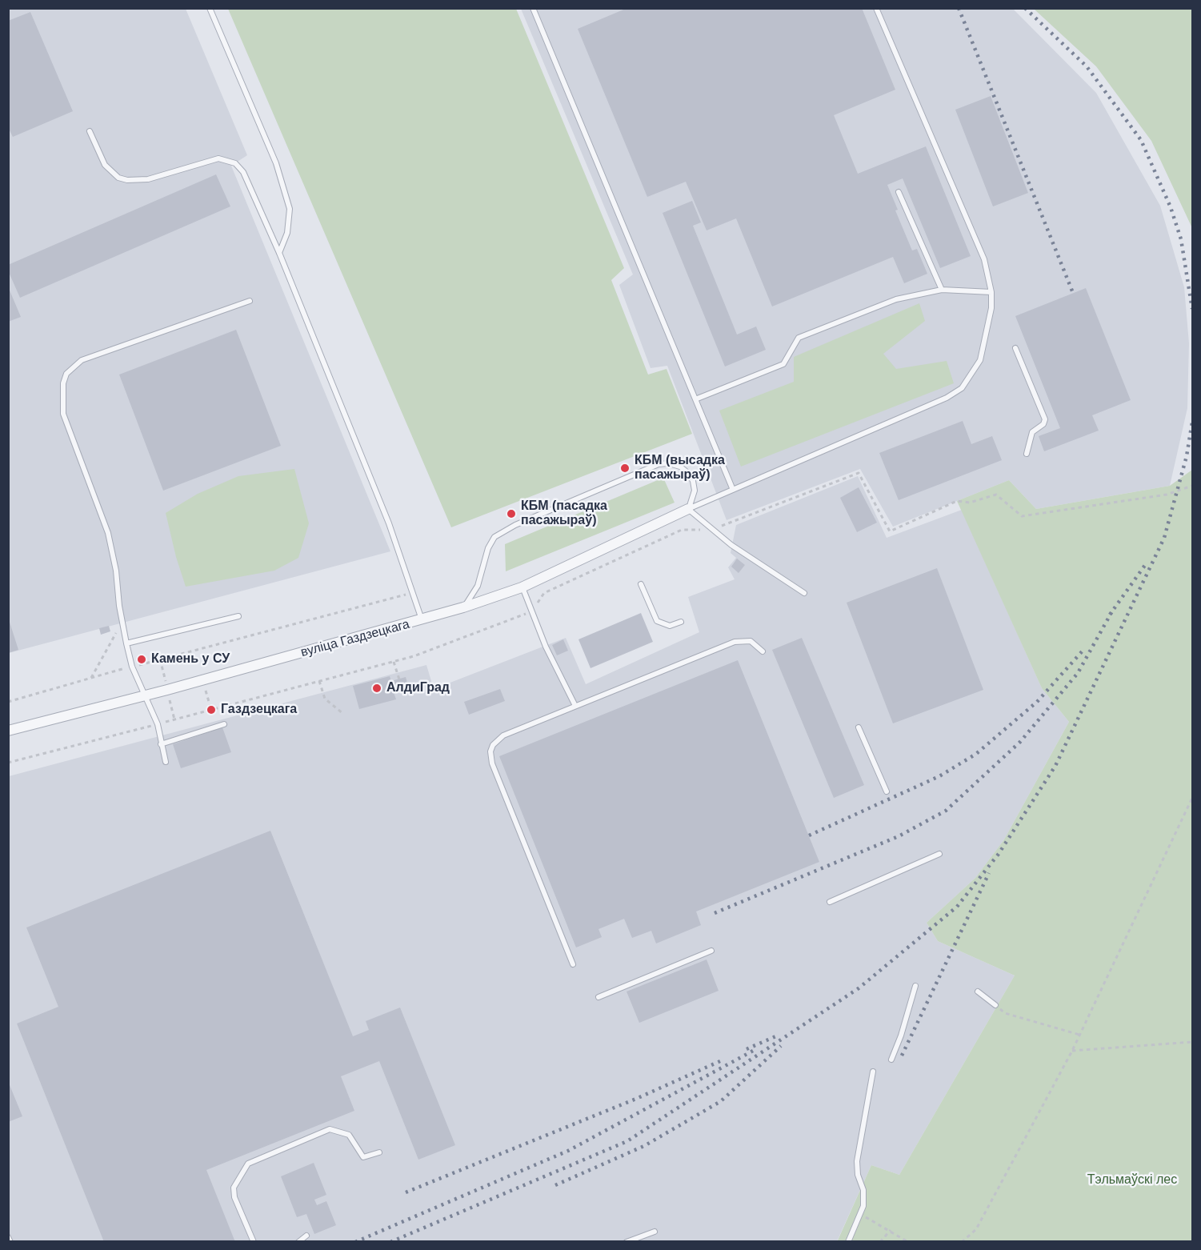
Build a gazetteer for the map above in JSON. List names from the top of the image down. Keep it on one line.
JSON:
{"streets":{"street":["вуліца Газдзецкага"]},"parks":["Тэльмаўскі лес"],"places":["КБМ (высадка пасажыраў)","КБМ (пасадка пасажыраў)","Камень у СУ","АлдиГрад","Газдзецкага"]}
